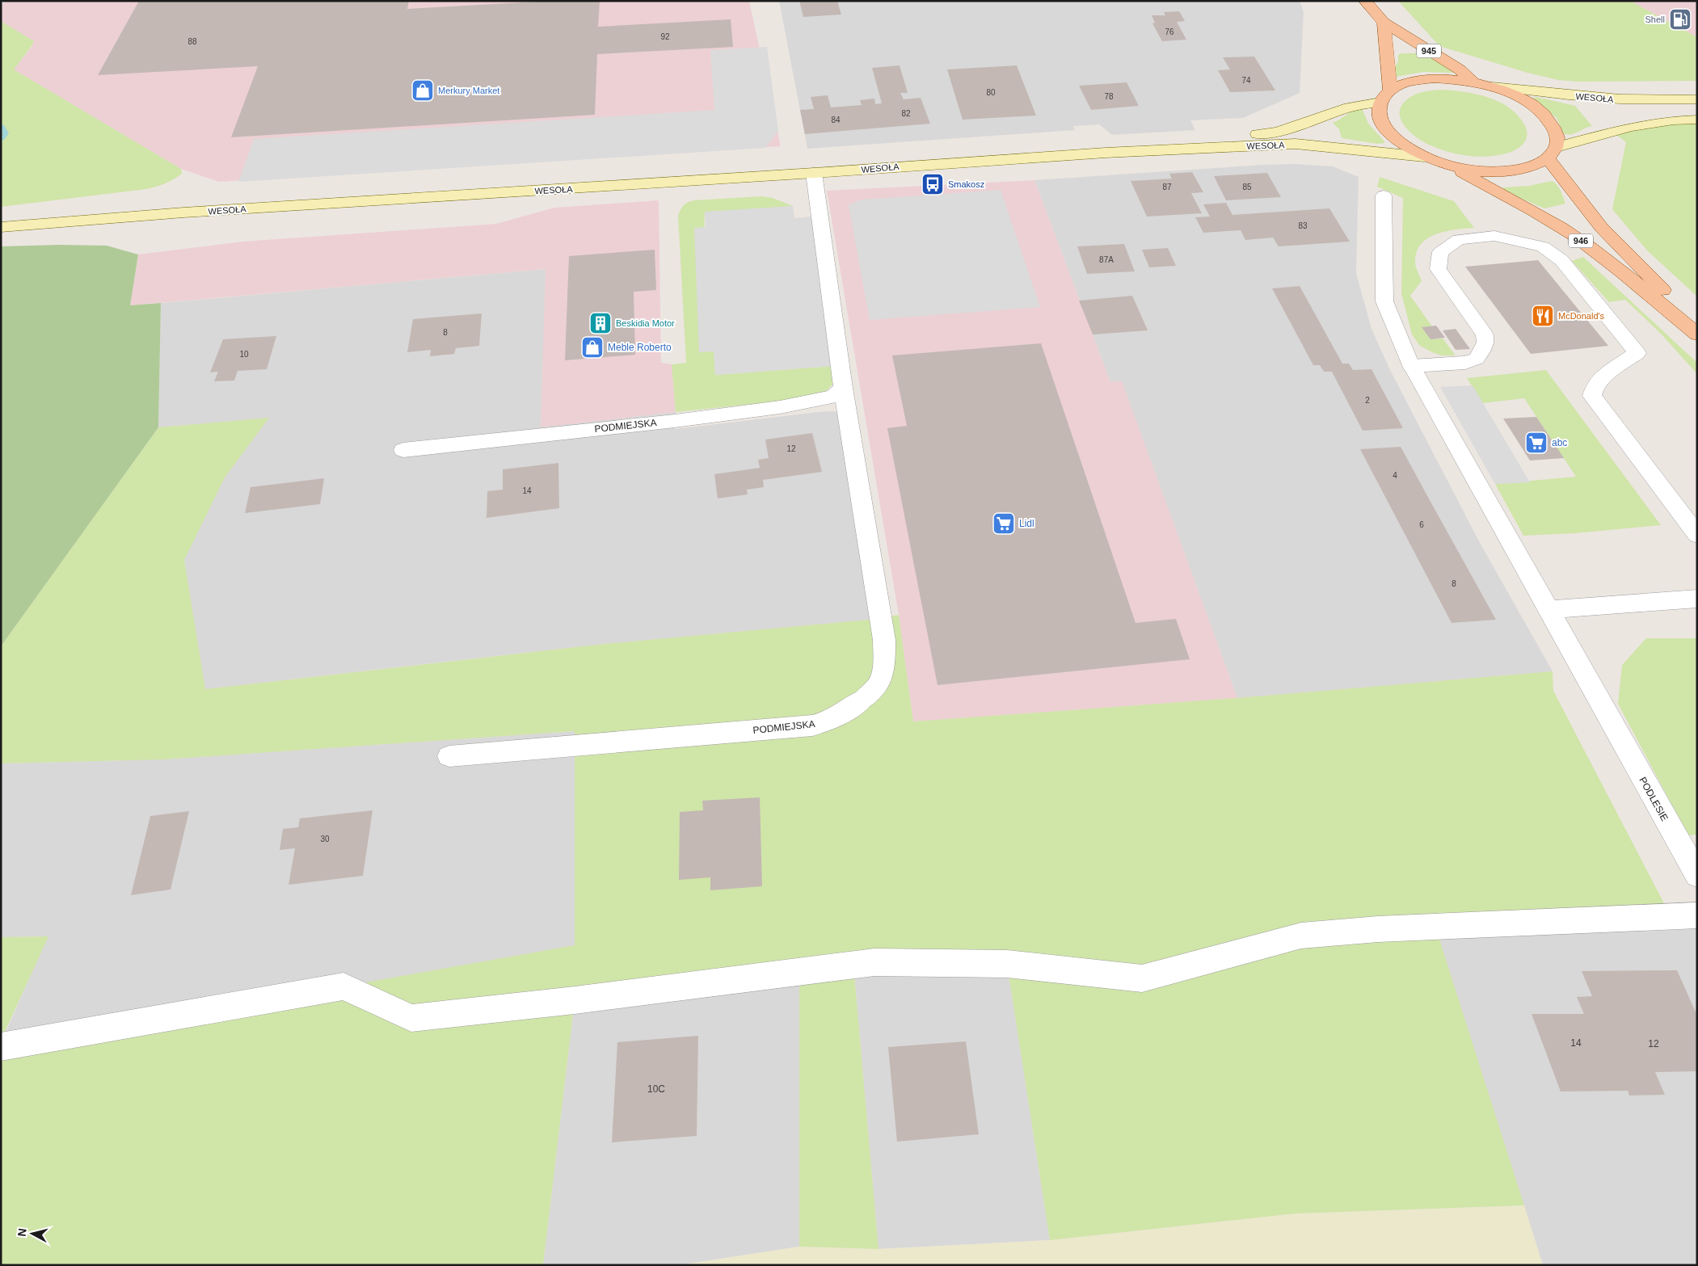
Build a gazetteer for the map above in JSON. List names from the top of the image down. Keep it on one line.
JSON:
{"streets":{"main road":["945","WESOŁA","946"],"street":["PODMIEJSKA","PODLESIE"]},"crossings":[["WESOŁA","PODMIEJSKA"]],"places":{"fuel station":["Shell"],"shop":["Merkury Market","Meble Roberto"],"bus stop":["Smakosz"],"restaurant":["McDonald's"],"building":["Beskidia Motor"],"supermarket":["abc","Lidl"]},"house_numbers":["76","92","88","74","80","78","82","84","87","85","83","87A","8","10","2","12","4","14","6","8","30","14","12","10C"],"north":"left"}
